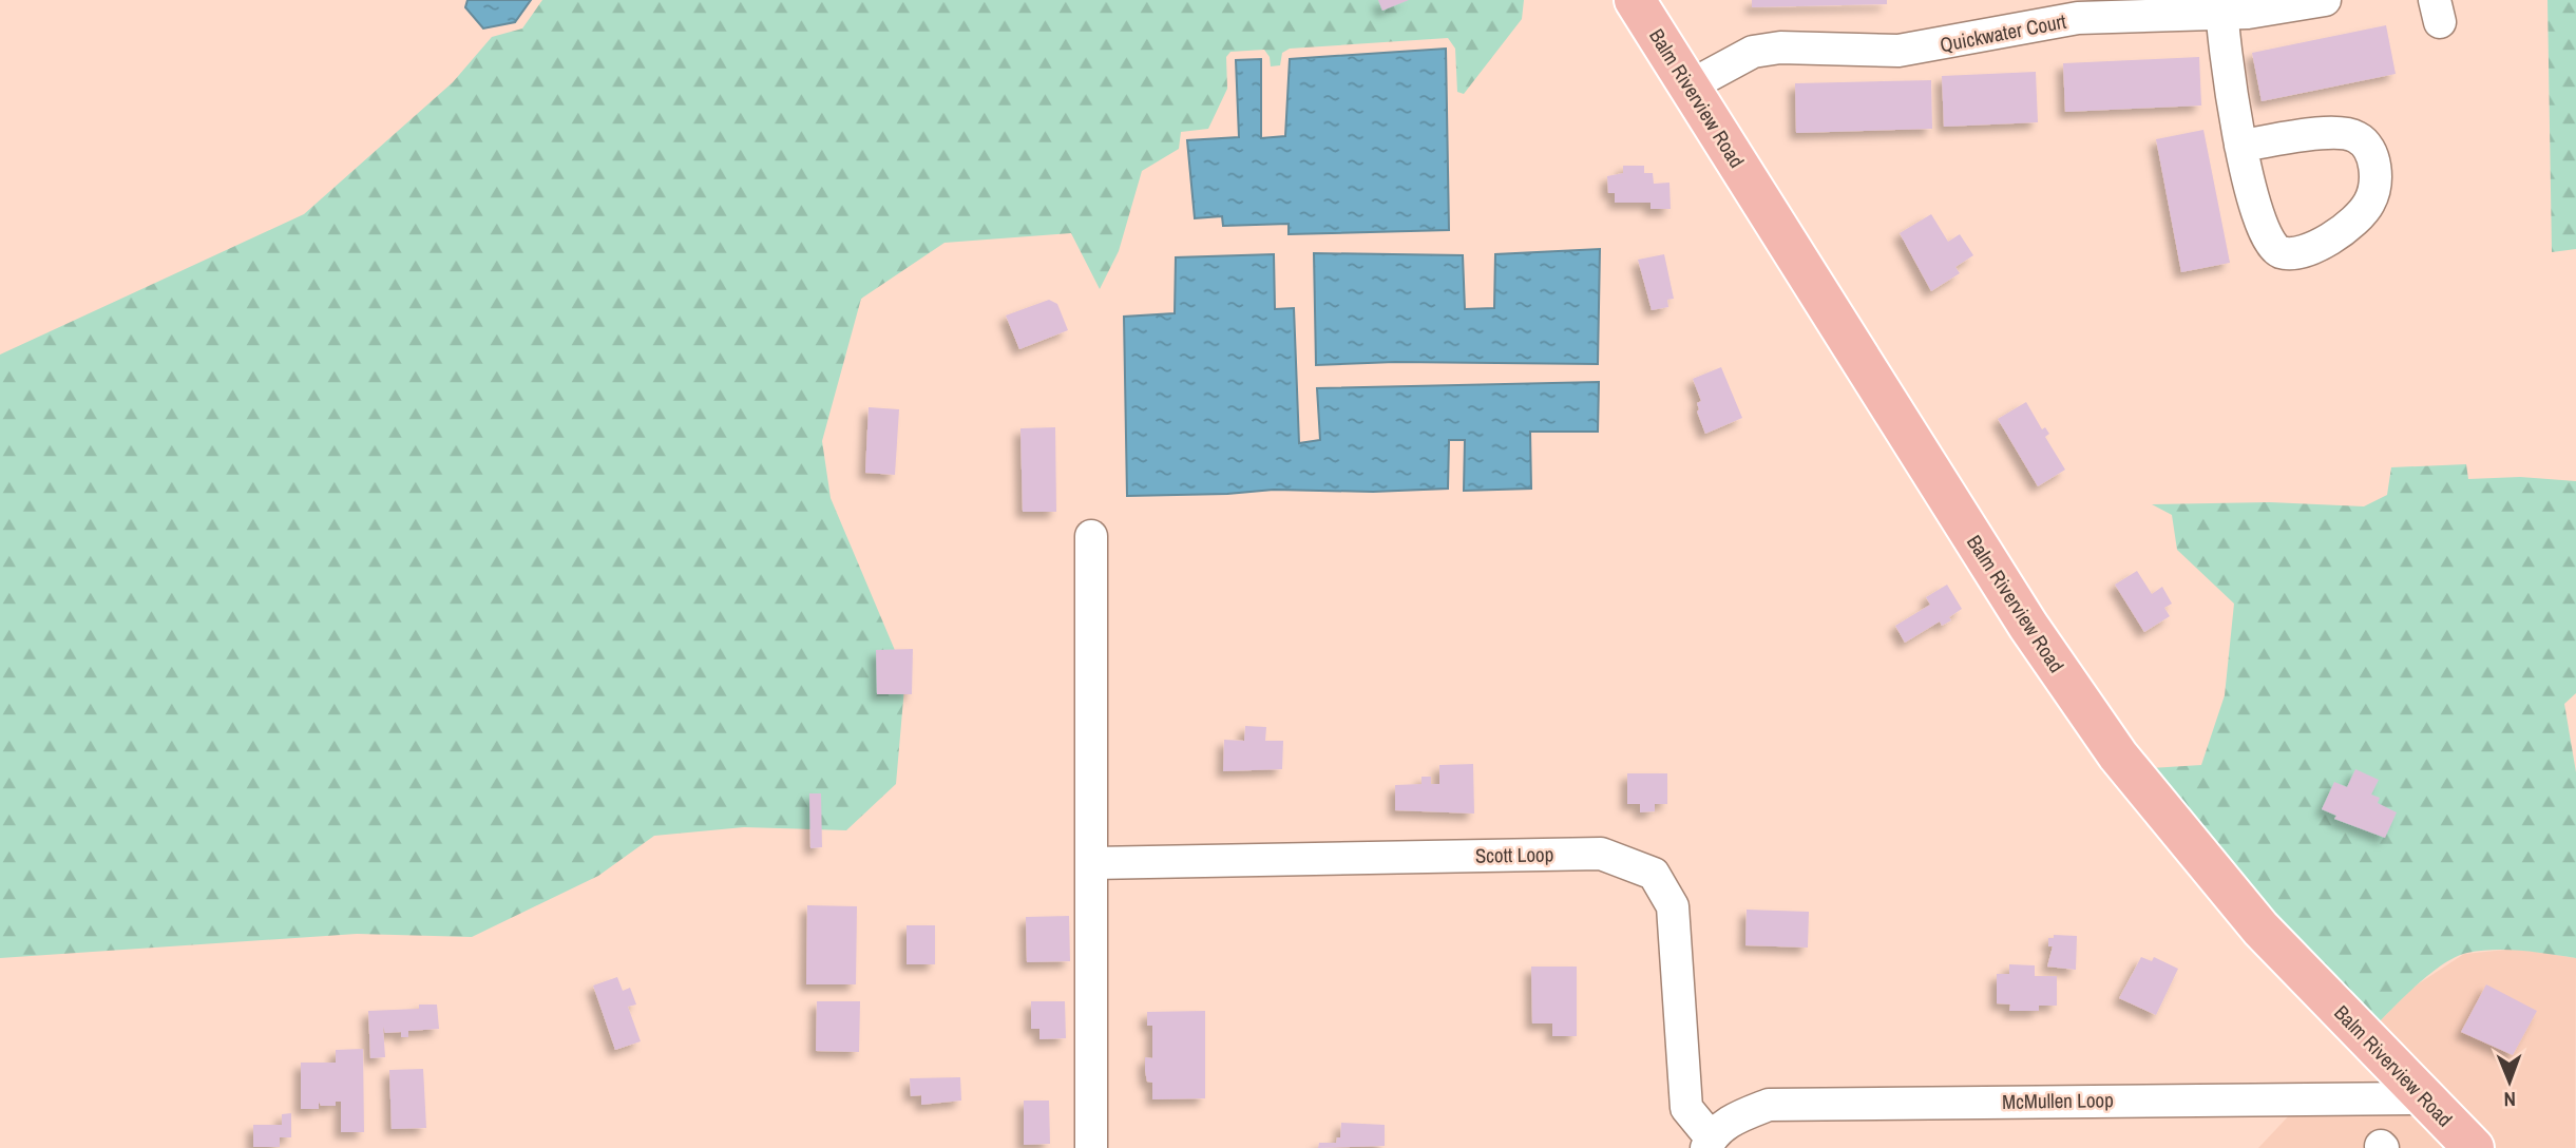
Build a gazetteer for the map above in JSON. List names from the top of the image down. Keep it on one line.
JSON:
{"streets":{"main road":["Balm Riverview Road"],"street":["Quickwater Court","Scott Loop","McMullen Loop"]},"crossings":[["Quickwater Court","Balm Riverview Road"],["Balm Riverview Road","McMullen Loop"],["Scott Loop","McMullen Loop"]],"north":"bottom"}
